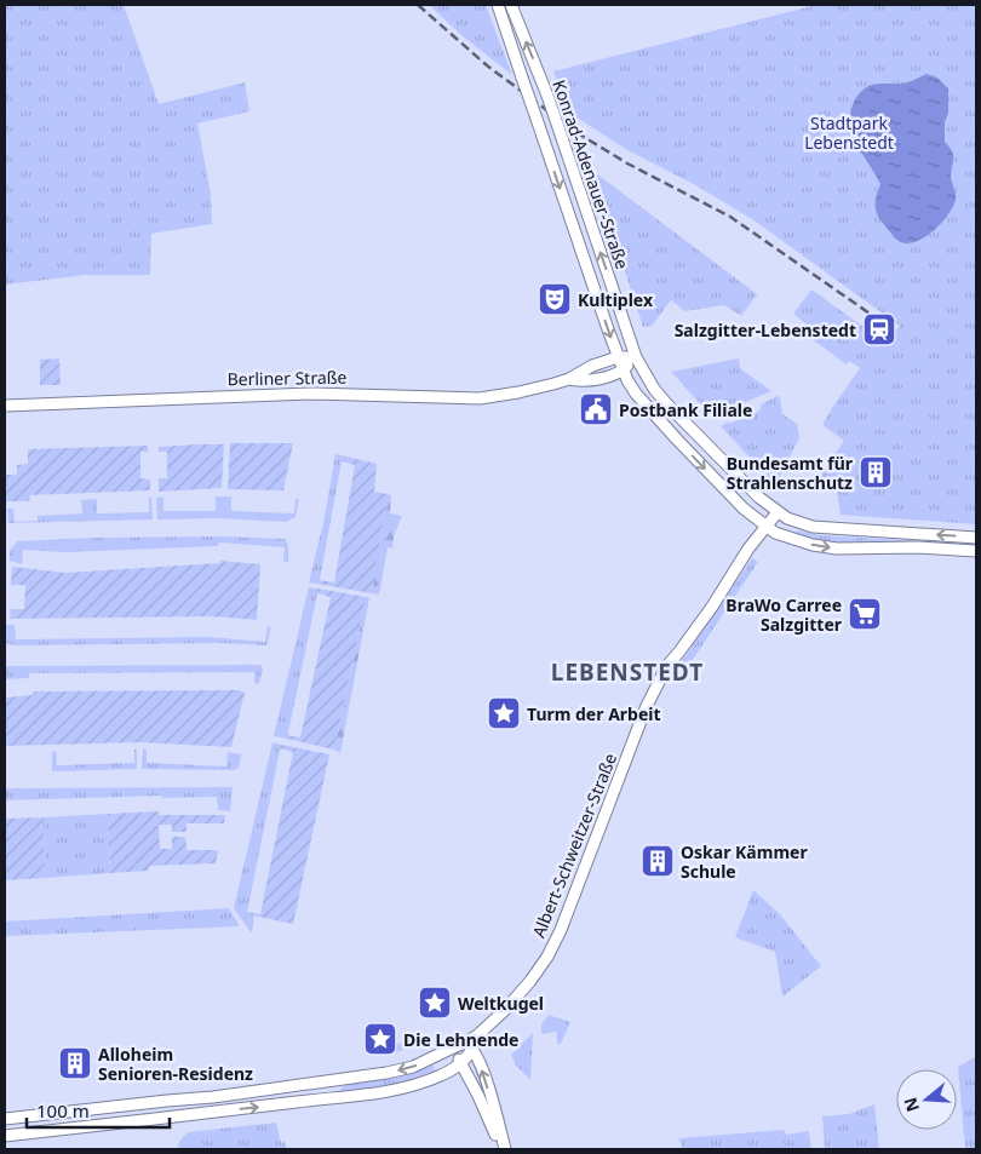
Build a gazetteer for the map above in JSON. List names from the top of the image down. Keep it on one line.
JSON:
{"streets":{"street":["Konrad-Adenauer-Straße","Berliner Straße","Albert-Schweitzer-Straße"]},"crossings":[["Konrad-Adenauer-Straße","Berliner Straße"],["Konrad-Adenauer-Straße","Albert-Schweitzer-Straße"]],"districts":["LEBENSTEDT"],"parks":["Stadtpark Lebenstedt"],"places":{"theatre":["Kultiplex"],"station":["Salzgitter-Lebenstedt"],"public building":["Postbank Filiale"],"building":["Bundesamt für Strahlenschutz","Oskar Kämmer Schule","Alloheim Senioren-Residenz"],"supermarket":["BraWo Carree Salzgitter"],"place":["Turm der Arbeit","Weltkugel","Die Lehnende"]},"scale_bar":"100 m","north":"left"}
